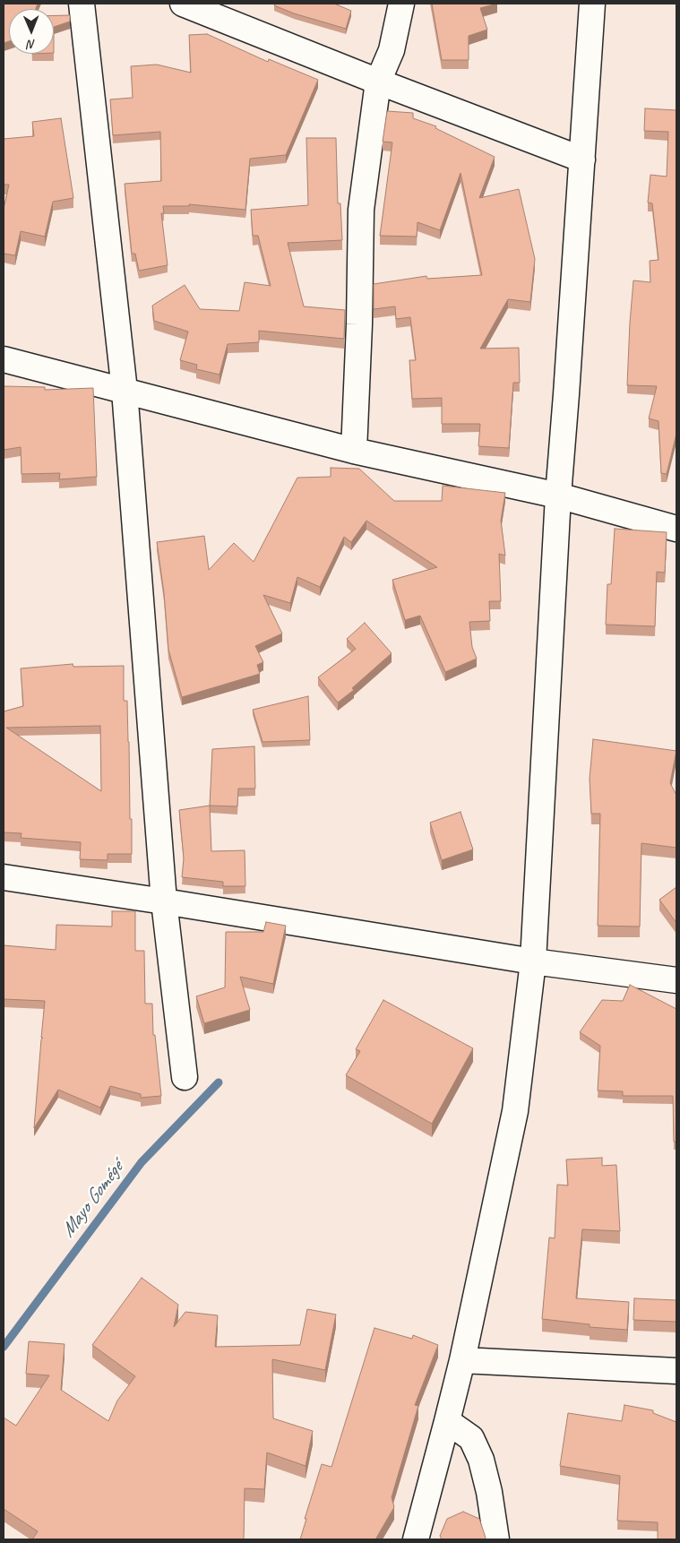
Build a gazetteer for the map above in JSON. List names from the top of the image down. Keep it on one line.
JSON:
{"water":["Mayo Gomégé"],"north":"bottom"}
